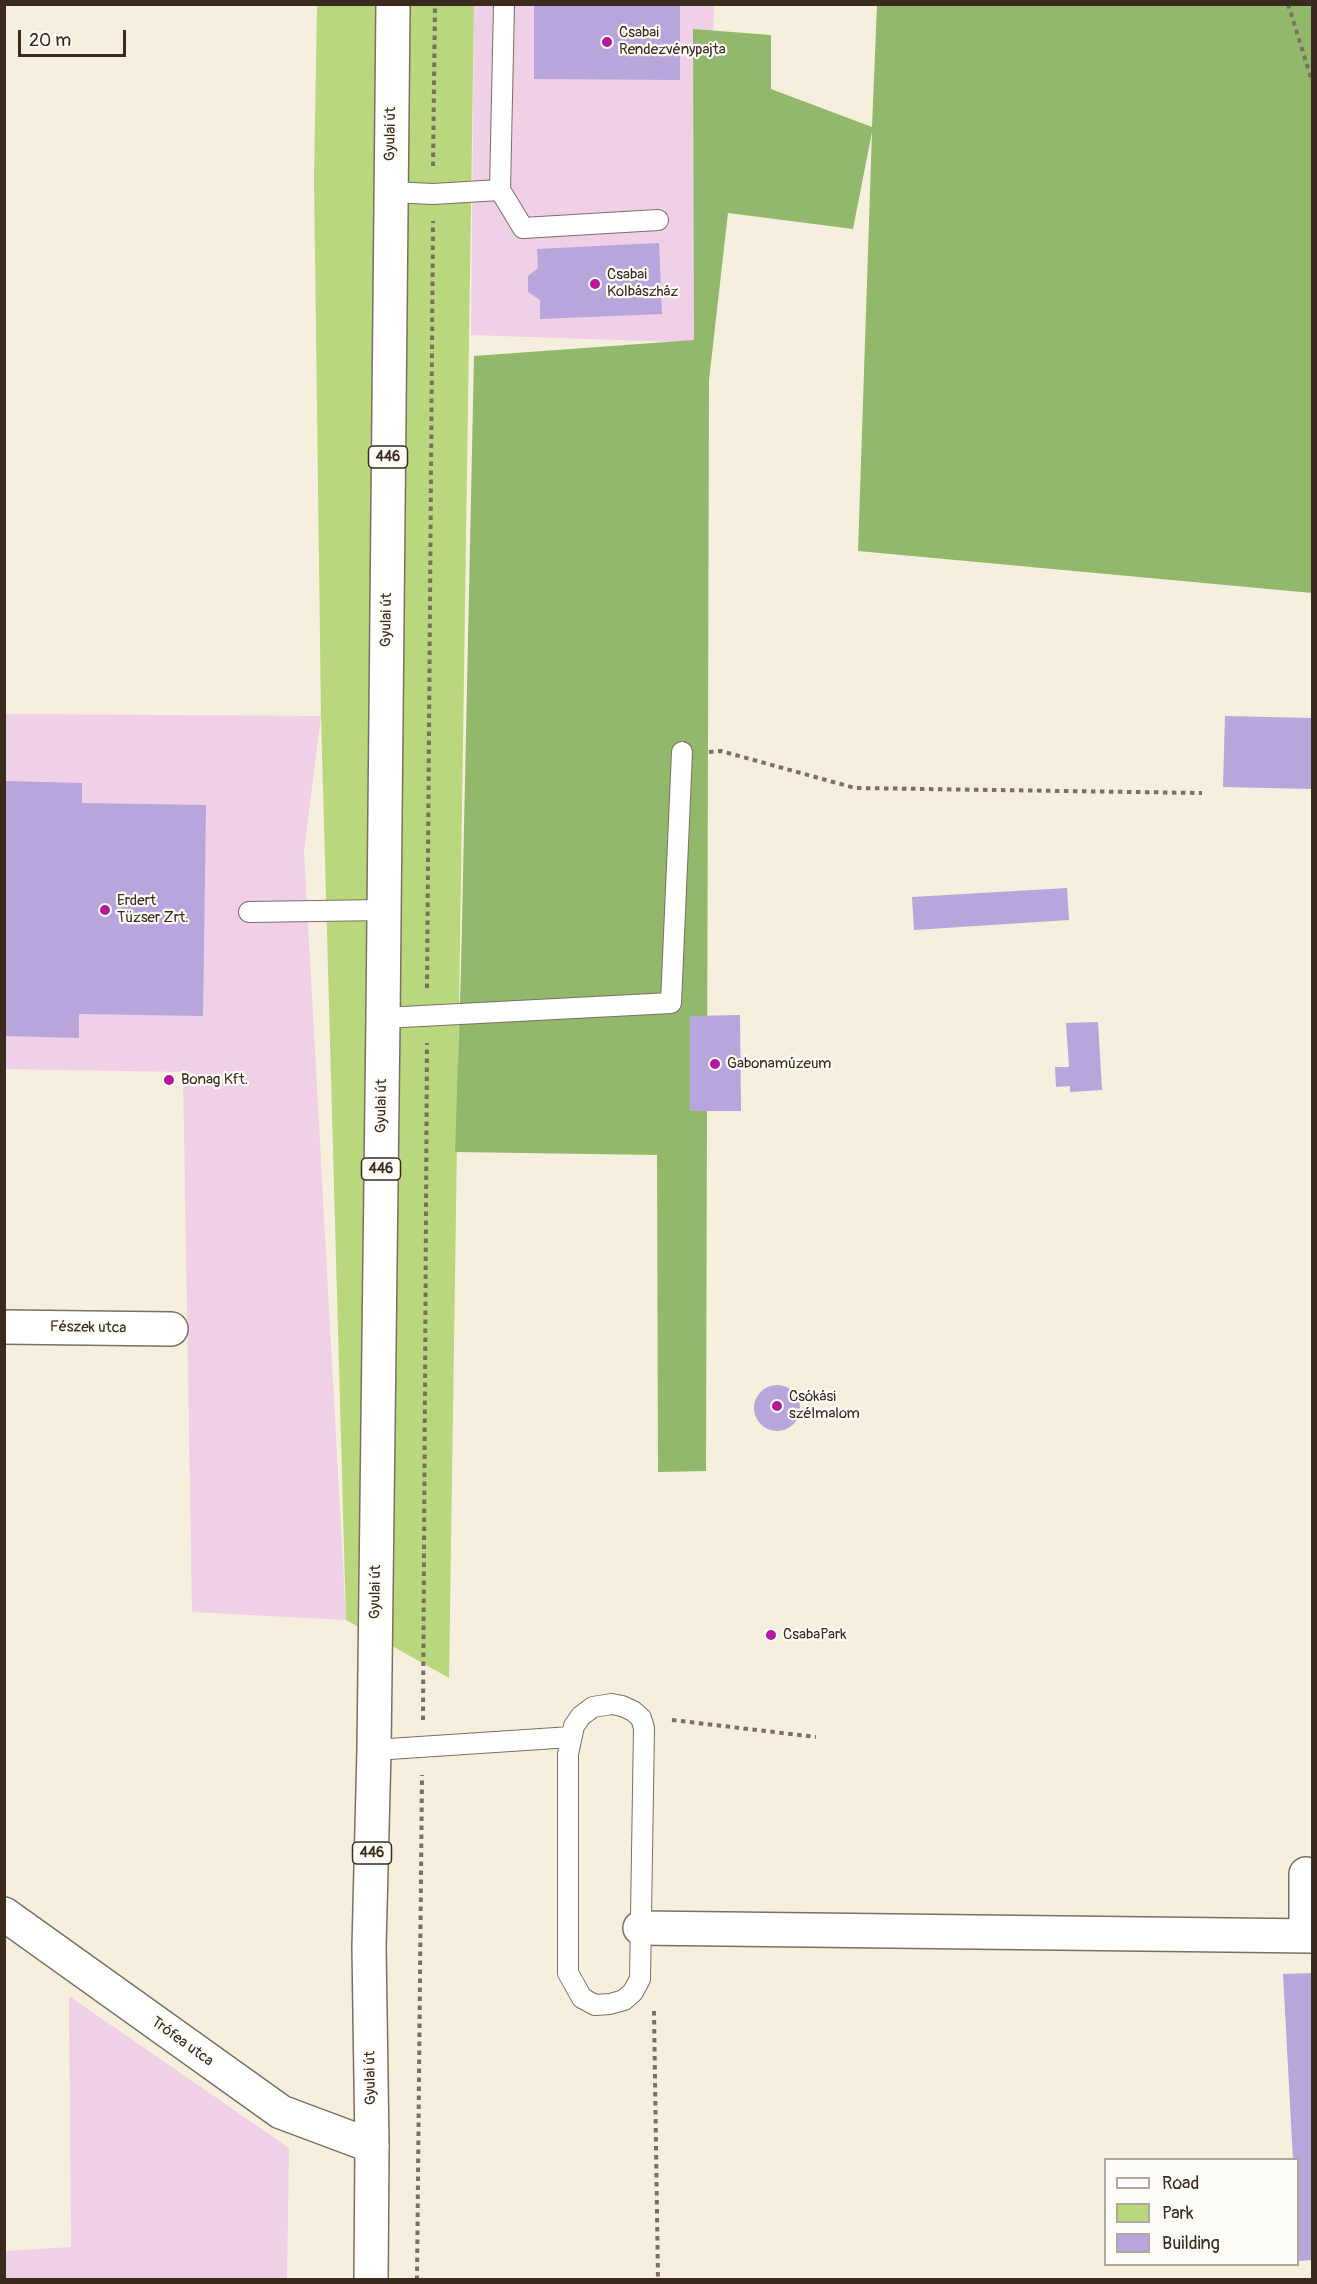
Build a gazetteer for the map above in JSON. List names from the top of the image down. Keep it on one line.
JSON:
{"streets":{"main road":["Gyulai út","446","Fészek utca","Trófea utca"]},"crossings":[["Gyulai út","Trófea utca"]],"places":["Csabai Rendezvénypajta","Csabai Kolbászház","Erdert Tüzser Zrt.","Gabonamúzeum","Bonag Kft.","Csókási szélmalom","CsabaPark"],"legend":["Road","Park","Building"],"scale_bar":"20 m"}
